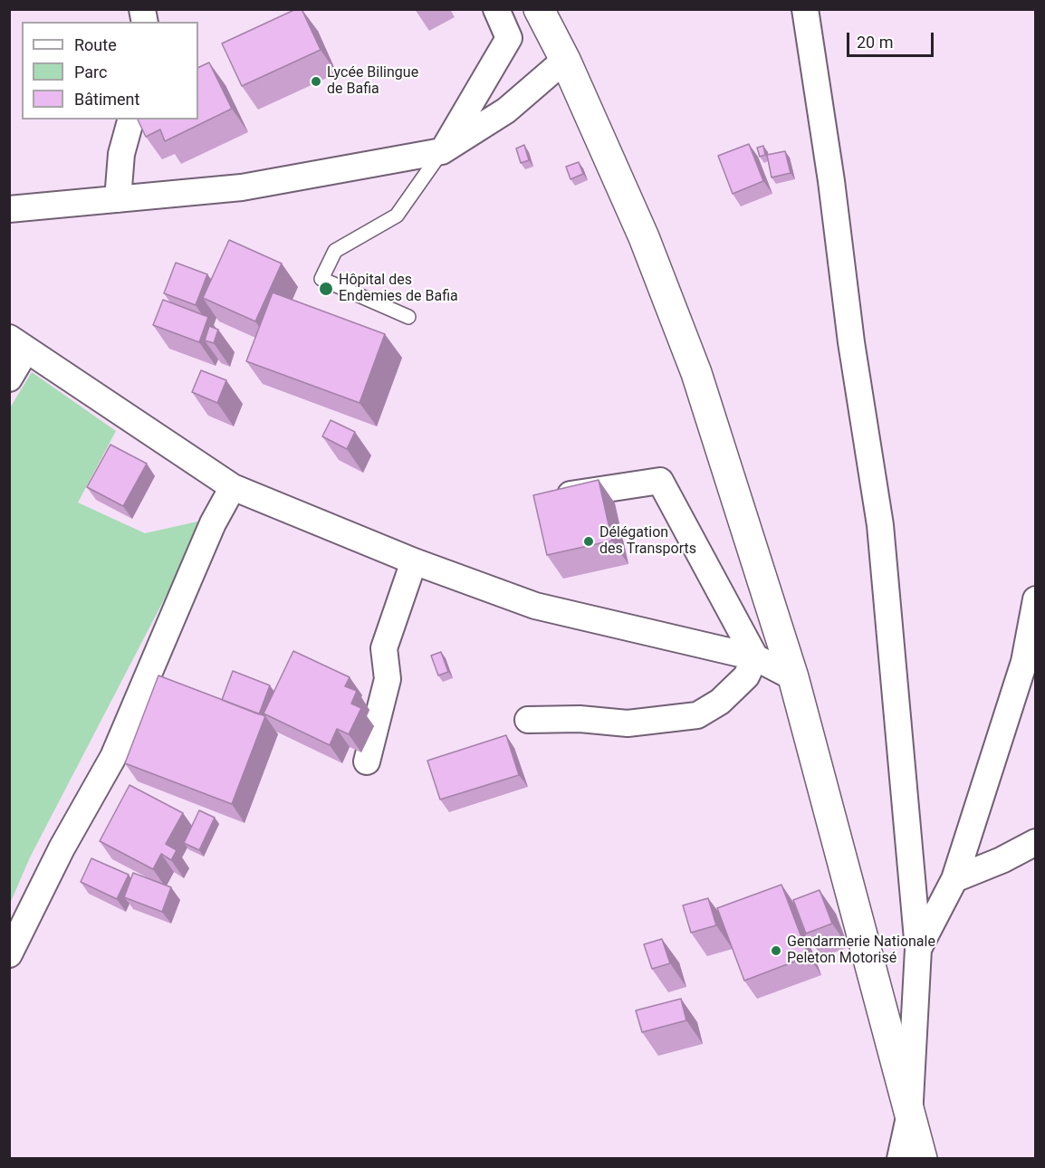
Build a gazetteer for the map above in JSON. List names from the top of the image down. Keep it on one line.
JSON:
{"places":["Lycée Bilingue de Bafia","Hôpital des Endemies de Bafia","Délégation des Transports","Gendarmerie Nationale Peleton Motorisé"],"legend":["Route","Parc","Bâtiment"],"scale_bar":"20 m"}
